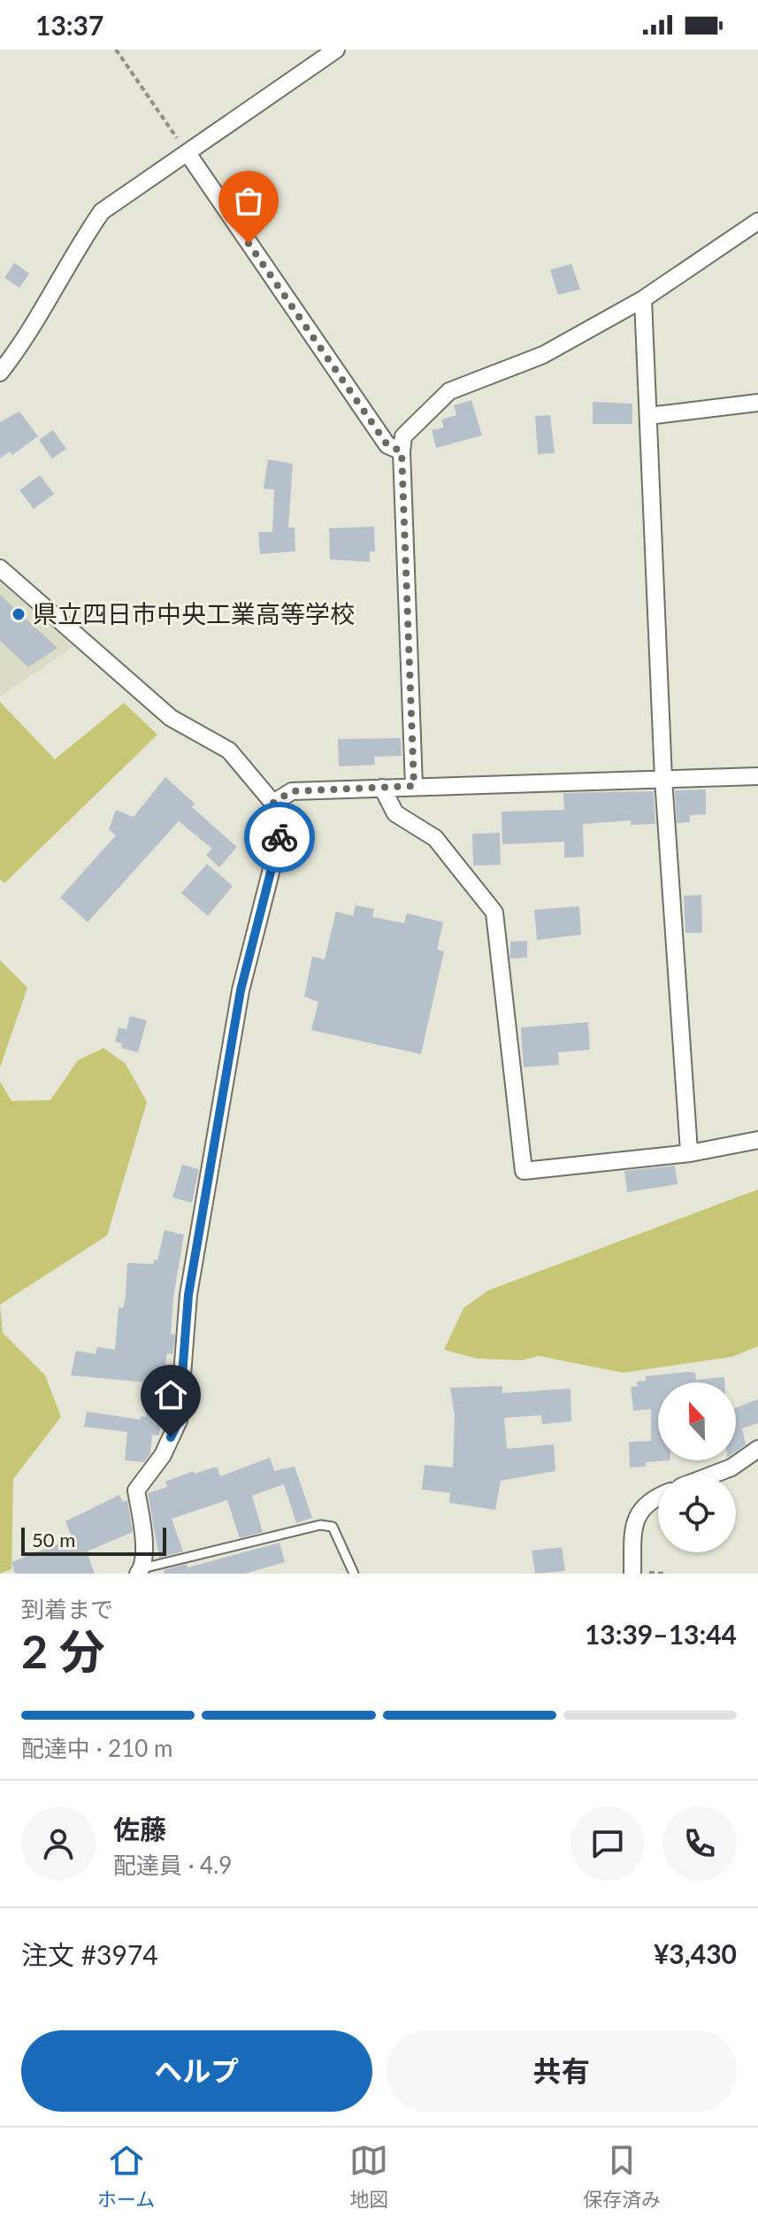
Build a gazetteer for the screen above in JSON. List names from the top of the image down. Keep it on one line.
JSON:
{"places":["県立四日市中央工業高等学校"],"scale_bar":"50 m","north":"top","page":{"status":"13:37","scale":"50 m","heading":["2 分","到着まで","13:39–13:44"],"panel":["佐藤","配達員 · 4.9","注文 #3974","¥3,430"],"bar":"配達中 · 210 m","buttons":["ヘルプ","共有"],"tabs":["ホーム","地図","保存済み"]}}
